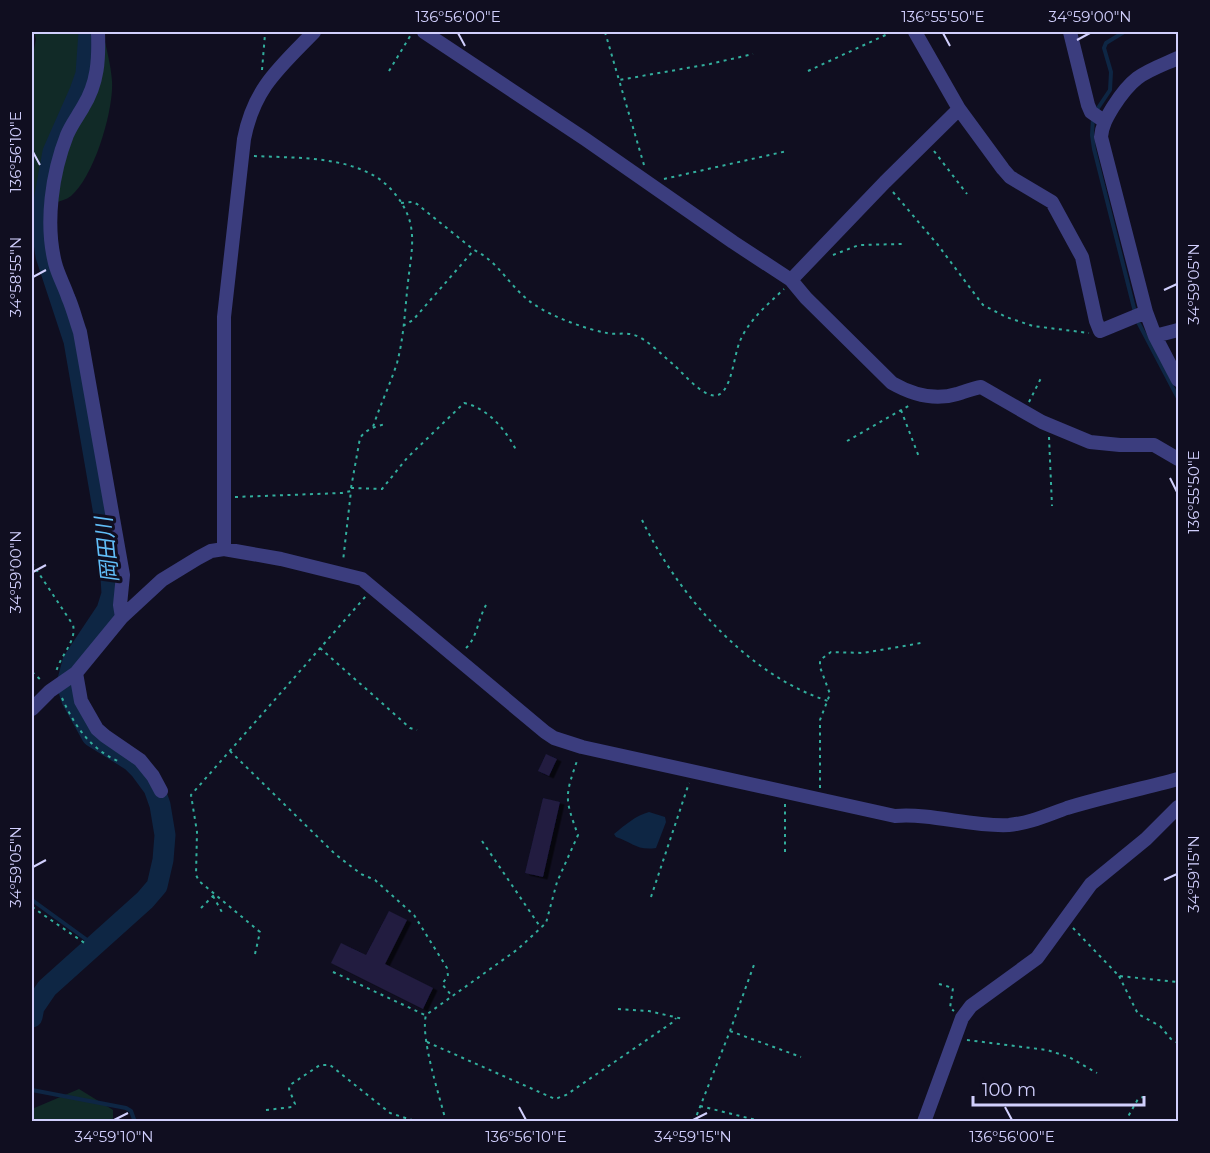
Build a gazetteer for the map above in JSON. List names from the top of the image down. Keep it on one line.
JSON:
{"water":["岡田川"],"scale_bar":"100 m","coordinates":["136°56'00\"E","136°55'50\"E","34°59'00\"N","136°56'10\"E","34°58'55\"N","34°59'05\"N","34°59'15\"N","34°59'10\"N"]}
